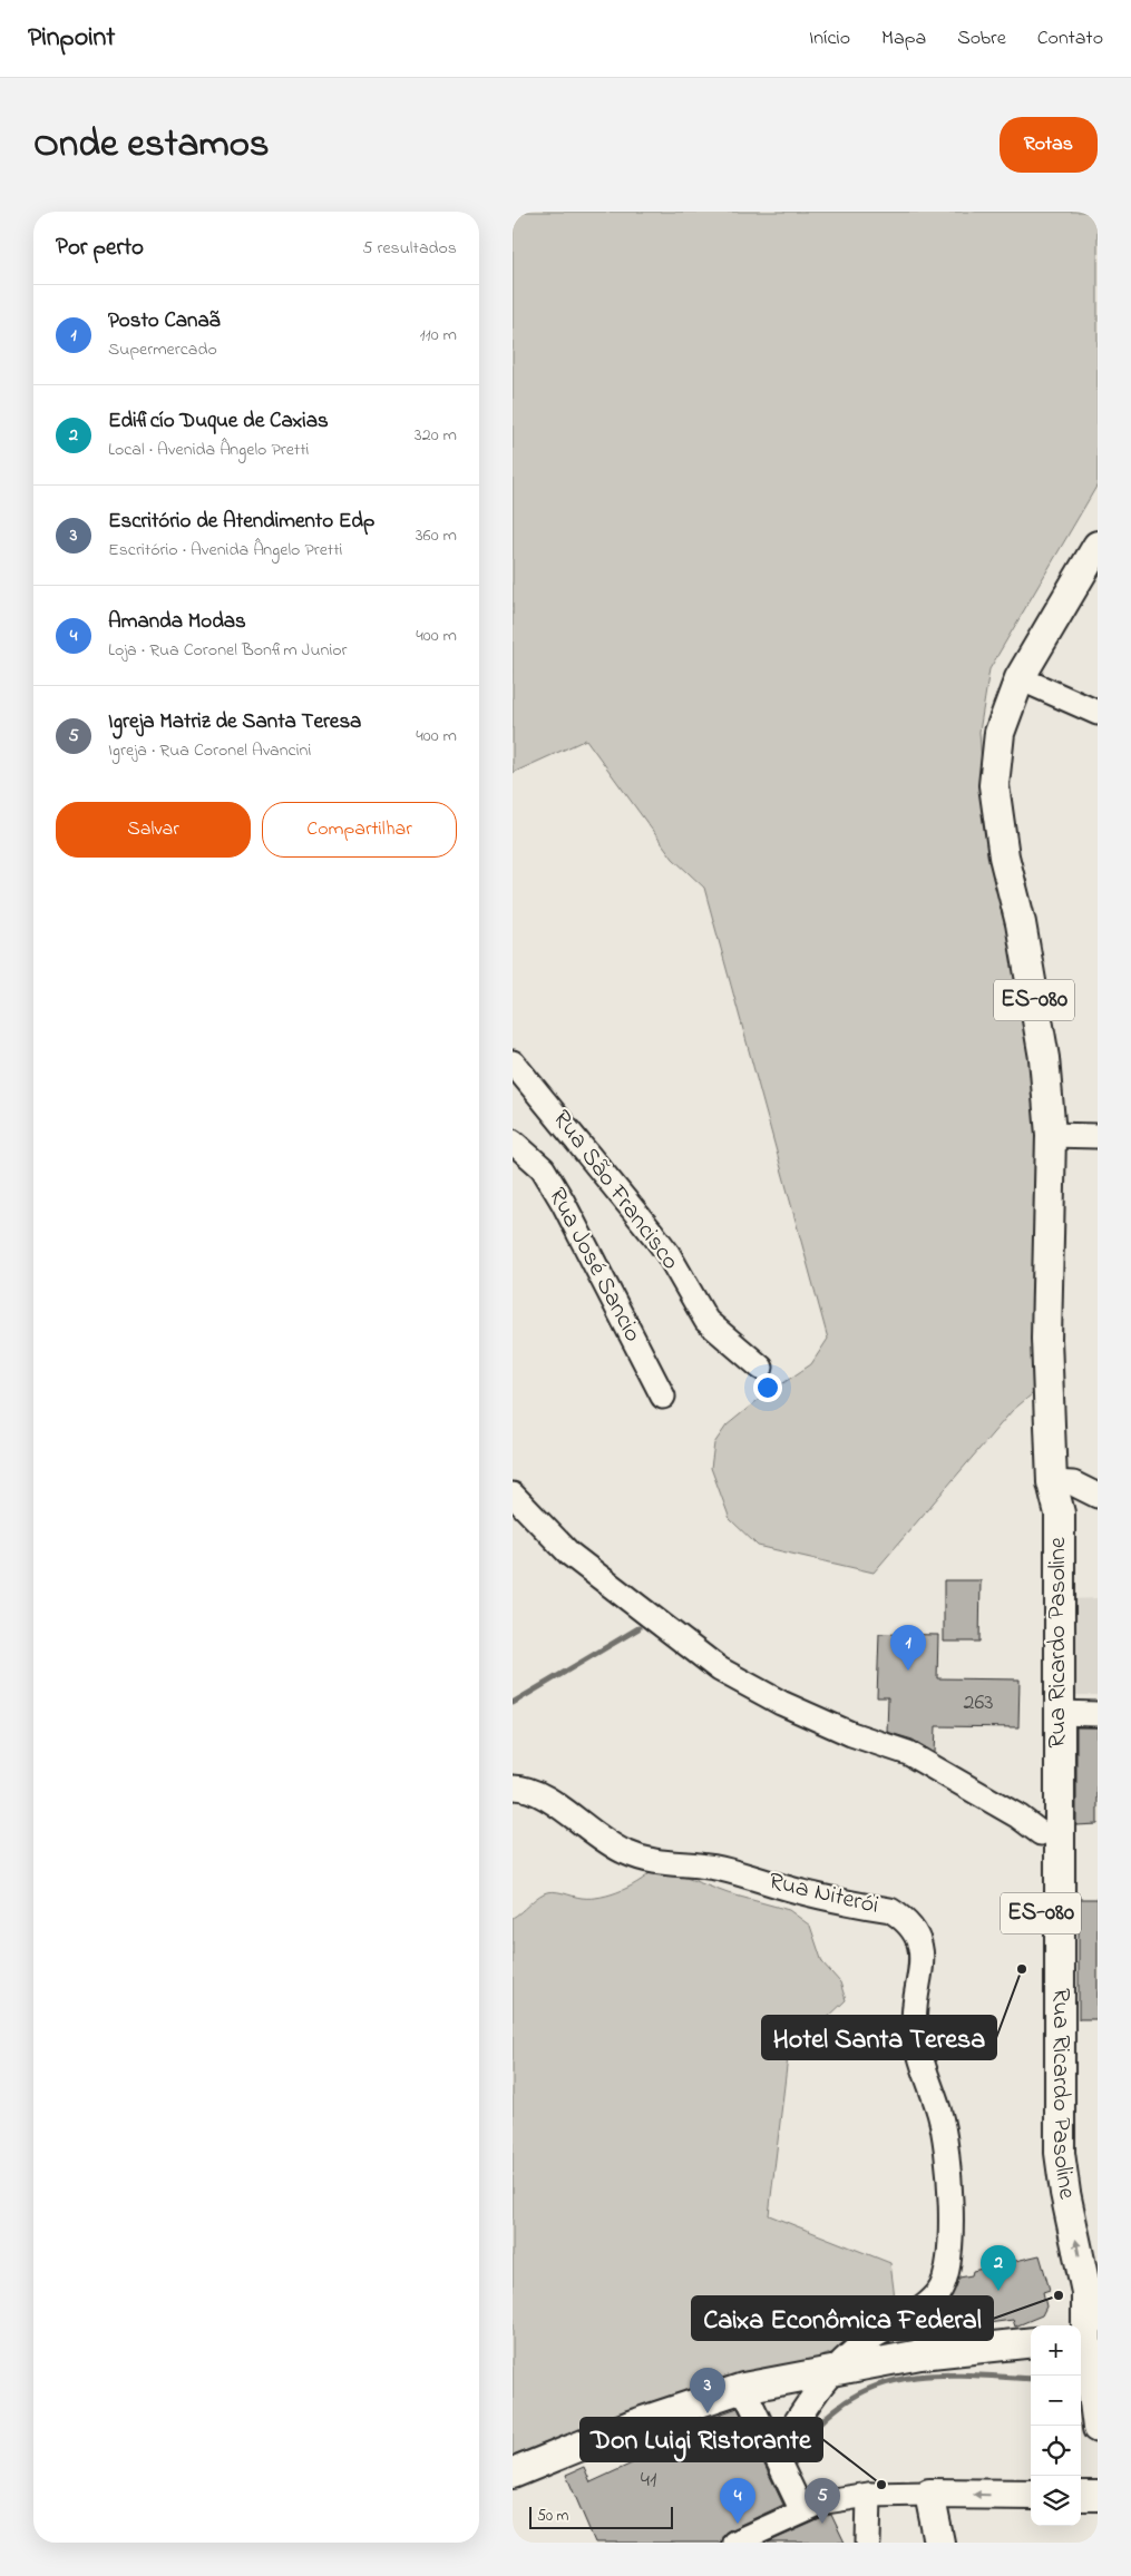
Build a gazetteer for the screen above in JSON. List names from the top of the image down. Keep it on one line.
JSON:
{"streets":{"main road":["ES-080","Rua Ricardo Pasoline"],"street":["Rua São Francisco","Rua José Sancio","Rua Niterói"]},"crossings":[["ES-080","Rua Ricardo Pasoline"]],"places":["Hotel Santa Teresa","Caixa Econômica Federal","Don Luigi Ristorante"],"house_numbers":["263","41"],"scale_bar":"50 m","page":{"header":"Pinpoint","nav":["Início","Mapa","Sobre","Contato"],"title":"Onde estamos","buttons":["Rotas",["Salvar","Compartilhar"]],"heading":["Por perto","5 resultados"],"list":[{"mark":"1","name":"Posto Canaã","note":"Supermercado","value":"110 m"},{"mark":"2","name":"Edificío Duque de Caxias","note":"Local · Avenida Ângelo Pretti","value":"320 m"},{"mark":"3","name":"Escritório de Atendimento Edp","note":"Escritório · Avenida Ângelo Pretti","value":"360 m"},{"mark":"4","name":"Amanda Modas","note":"Loja · Rua Coronel Bonfim Junior","value":"400 m"},{"mark":"5","name":"Igreja Matriz de Santa Teresa","note":"Igreja · Rua Coronel Avancini","value":"400 m"}],"pins":["1","2","3","4","5"],"map_buttons":["+","−"],"scale":"50 m"}}
